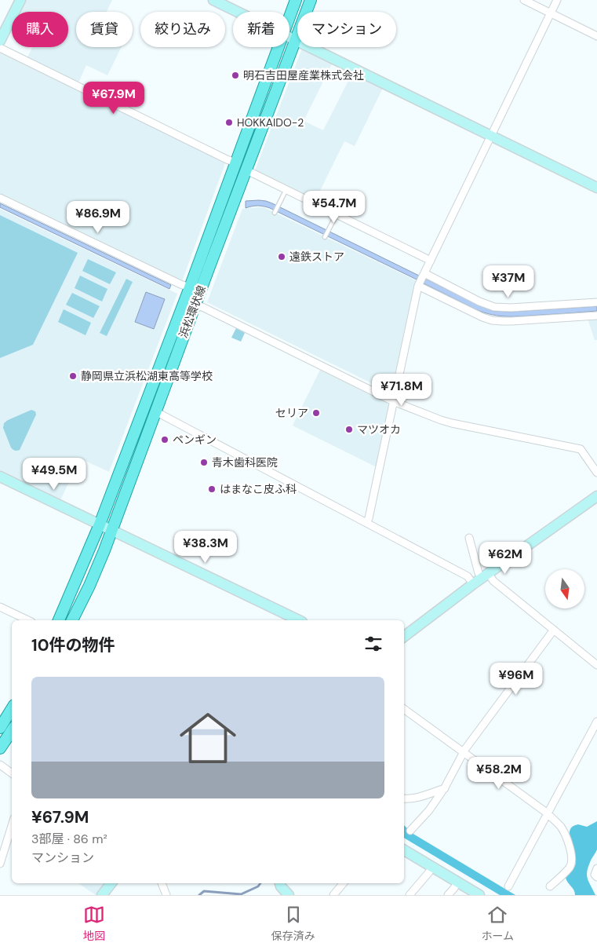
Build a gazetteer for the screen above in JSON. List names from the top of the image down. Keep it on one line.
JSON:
{"streets":{"main road":["浜松環状線"]},"places":["明石吉田屋産業株式会社","HOKKAIDO-2","遠鉄ストア","静岡県立浜松湖東高等学校","セリア","マツオカ","ペンギン","青木歯科医院","はまなこ皮ふ科"],"north":"bottom","page":{"chip":["購入","賃貸","絞り込み","新着","マンション"],"price":["¥67.9M","¥54.7M","¥86.9M","¥37M","¥71.8M","¥49.5M","¥38.3M","¥62M","¥96M","¥58.2M"],"heading":"10件の物件","list":[{"name":"¥67.9M","note":"3部屋 · 86 m² · マンション"}],"tabs":["地図","保存済み","ホーム"]}}
